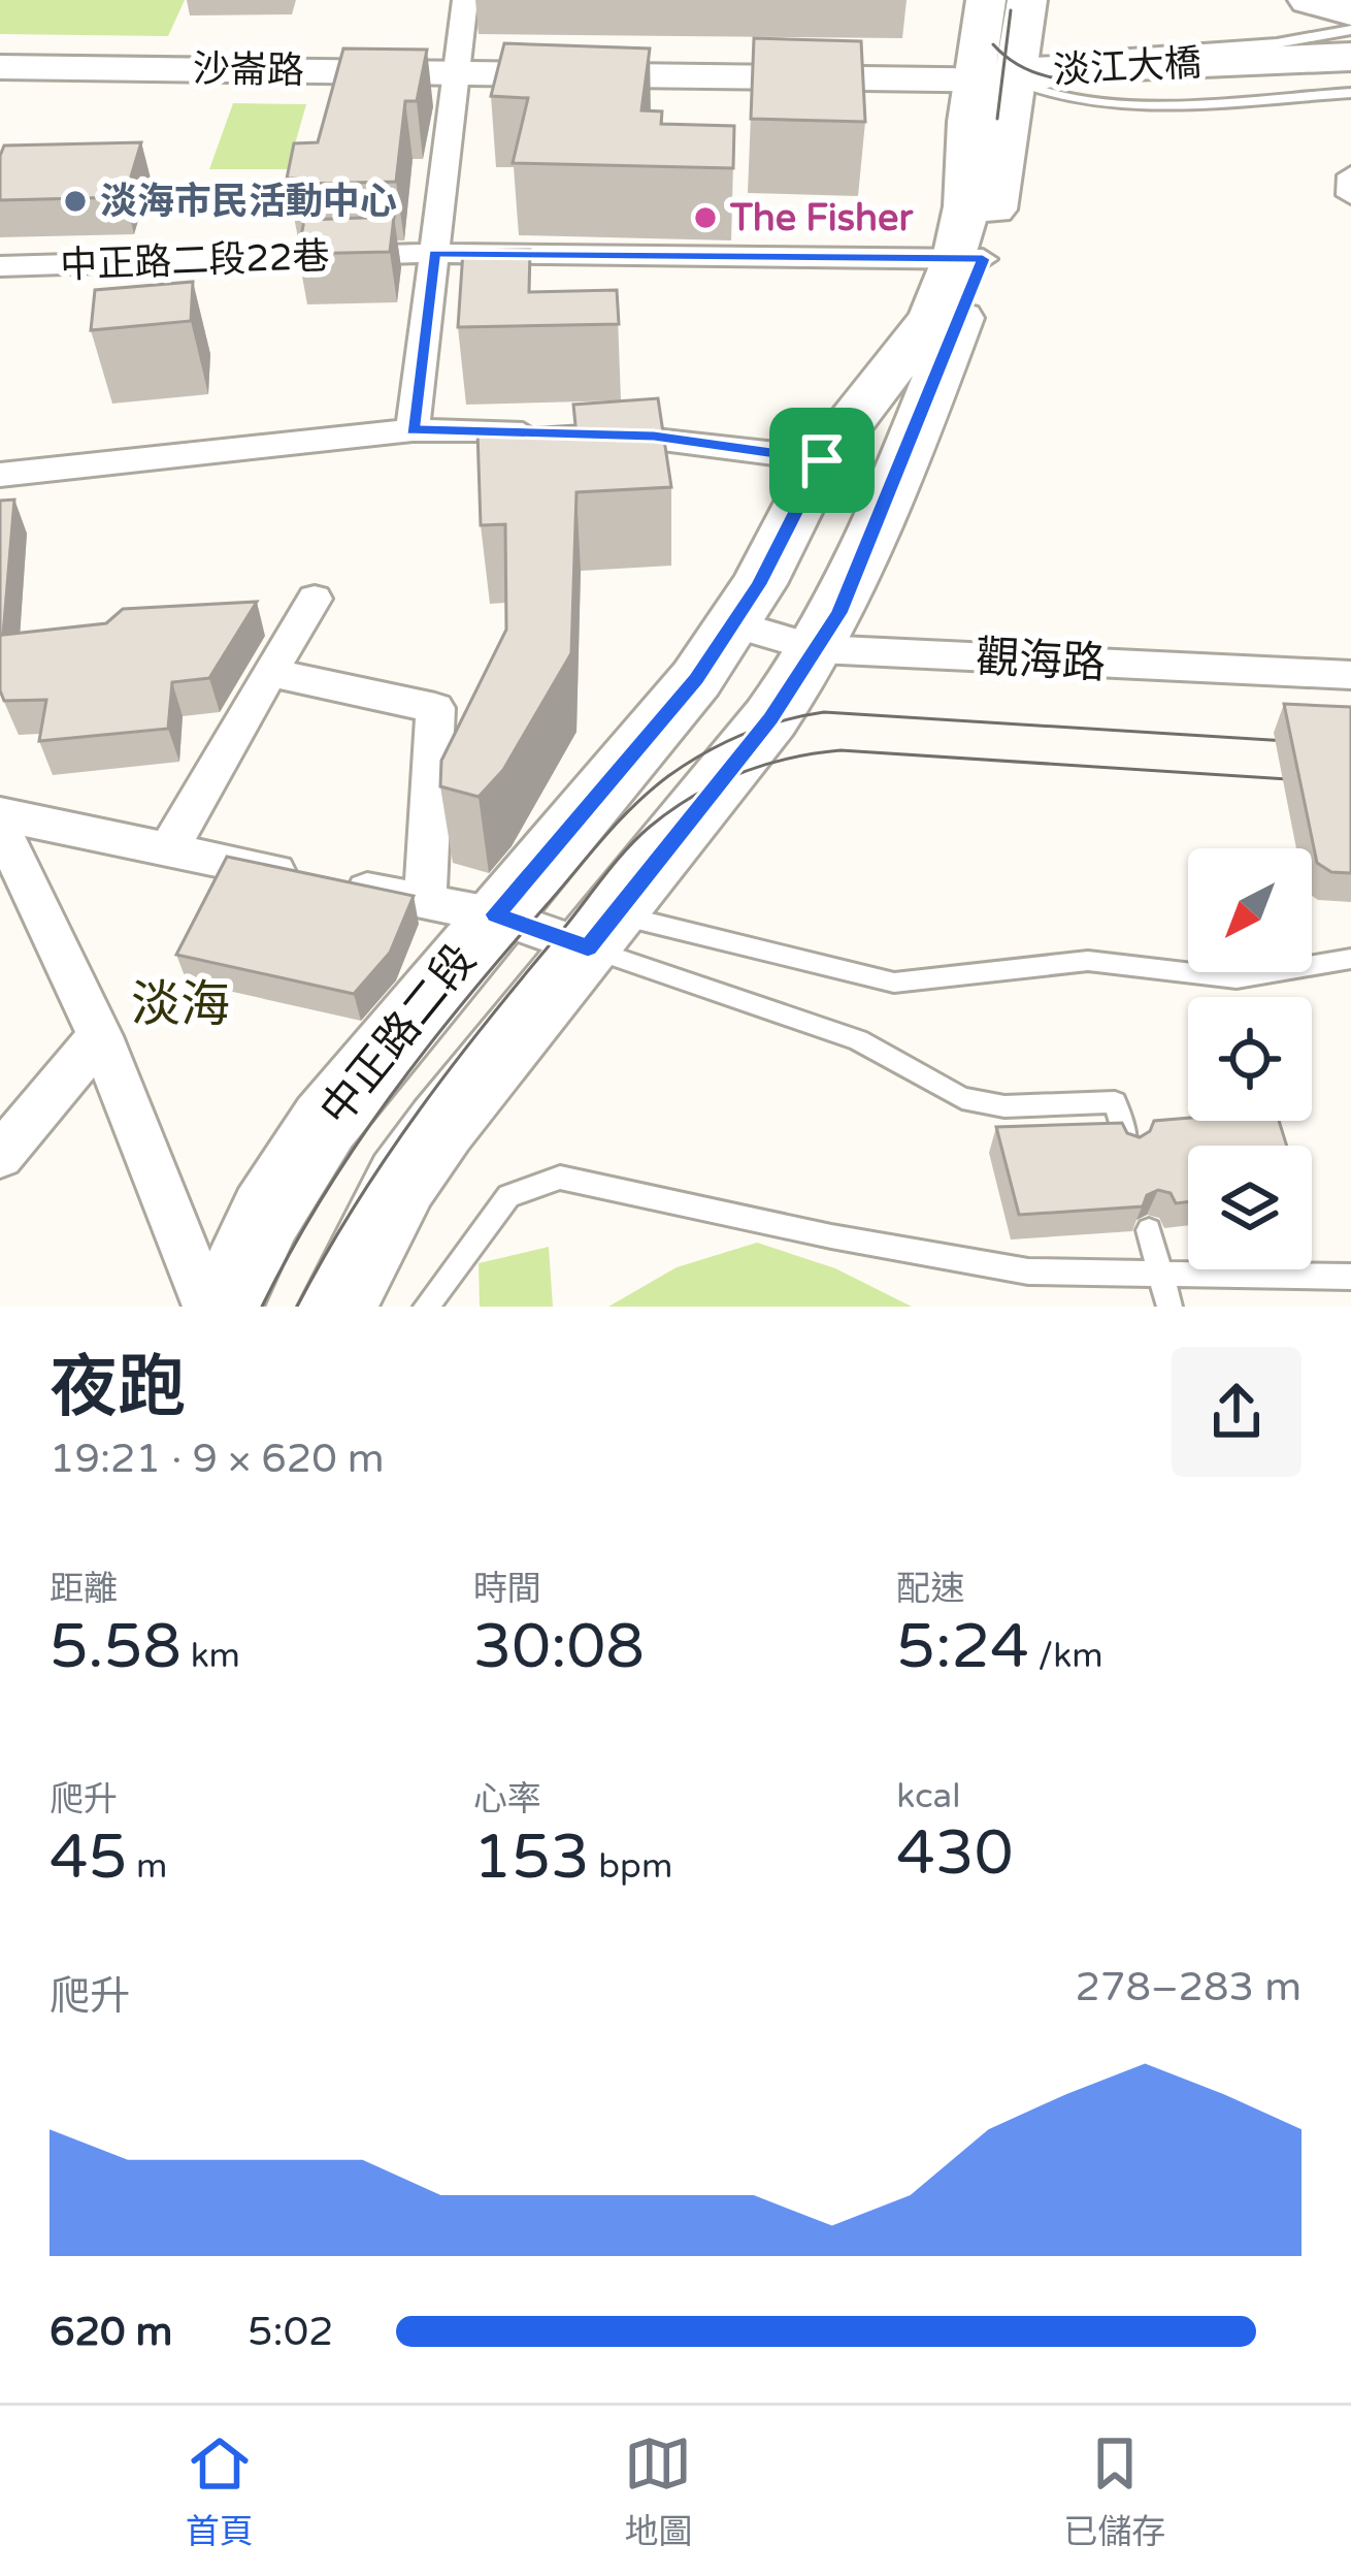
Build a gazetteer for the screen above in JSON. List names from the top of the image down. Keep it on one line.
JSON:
{"streets":{"highway":["淡江大橋"],"main road":["中正路二段"],"street":["沙崙路","中正路二段22巷","觀海路"]},"crossings":[["淡江大橋","沙崙路"],["淡江大橋","中正路二段"],["沙崙路","中正路二段"],["中正路二段22巷","中正路二段"],["觀海路","中正路二段"]],"districts":["淡海"],"places":["淡海市民活動中心","The Fisher"],"north":"bottom left","page":{"heading":["夜跑","19:21 · 9 × 620 m"],"stats":[["距離","5.58 km"],["時間","30:08"],["配速","5:24 /km"],["爬升","45 m"],["心率","153 bpm"],["kcal","430"]],"chart":["爬升","278–283 m"],"list":[{"name":"620 m","note":"5:02"}],"tabs":["首頁","地圖","已儲存"]}}
